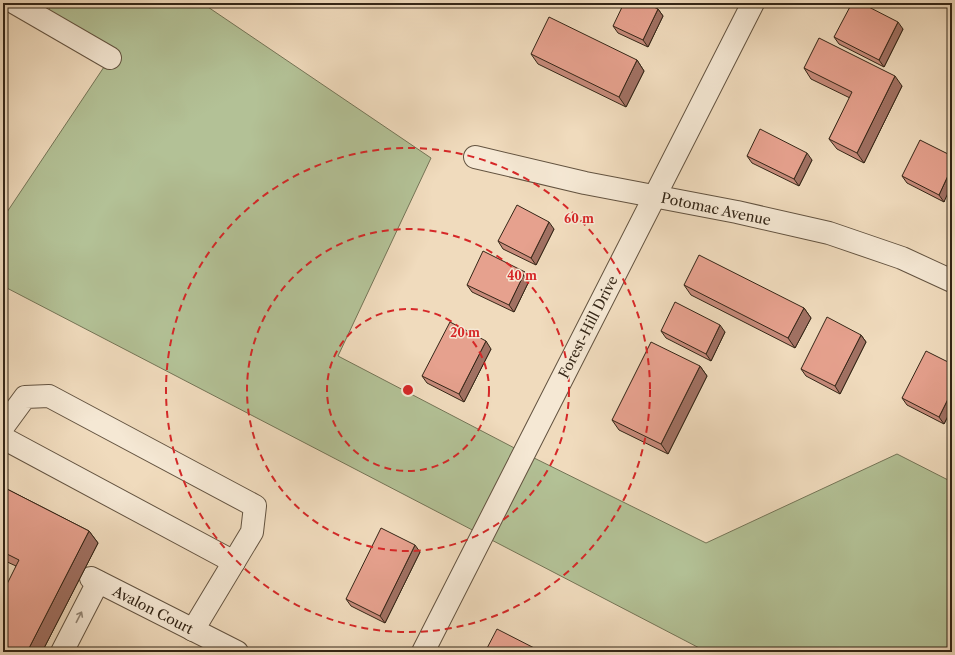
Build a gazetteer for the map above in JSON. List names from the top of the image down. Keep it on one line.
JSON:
{"streets":{"street":["Potomac Avenue","Forest-Hill Drive","Avalon Court"]},"crossings":[["Potomac Avenue","Forest-Hill Drive"]],"rings":["60 m","40 m","20 m"]}
